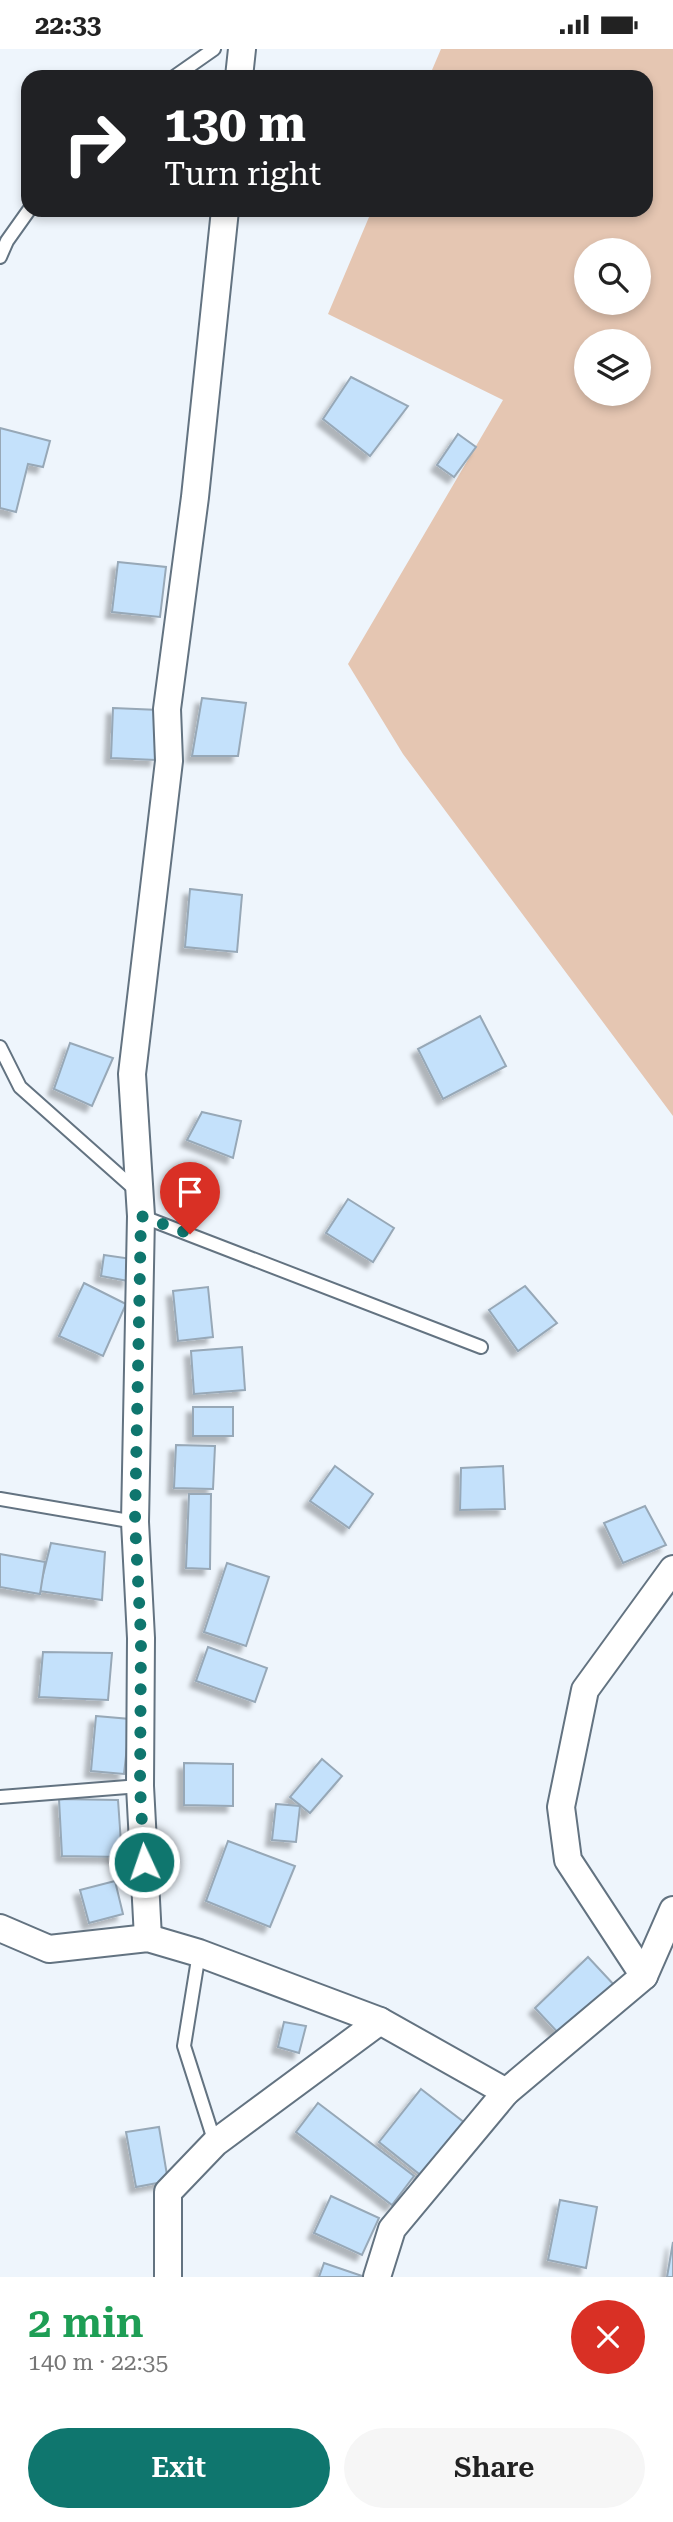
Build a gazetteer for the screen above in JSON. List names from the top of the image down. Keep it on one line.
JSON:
{"page":{"status":"22:33","turn":["130 m","Turn right"],"heading":["2 min","140 m · 22:35"],"buttons":["Exit","Share"]}}
